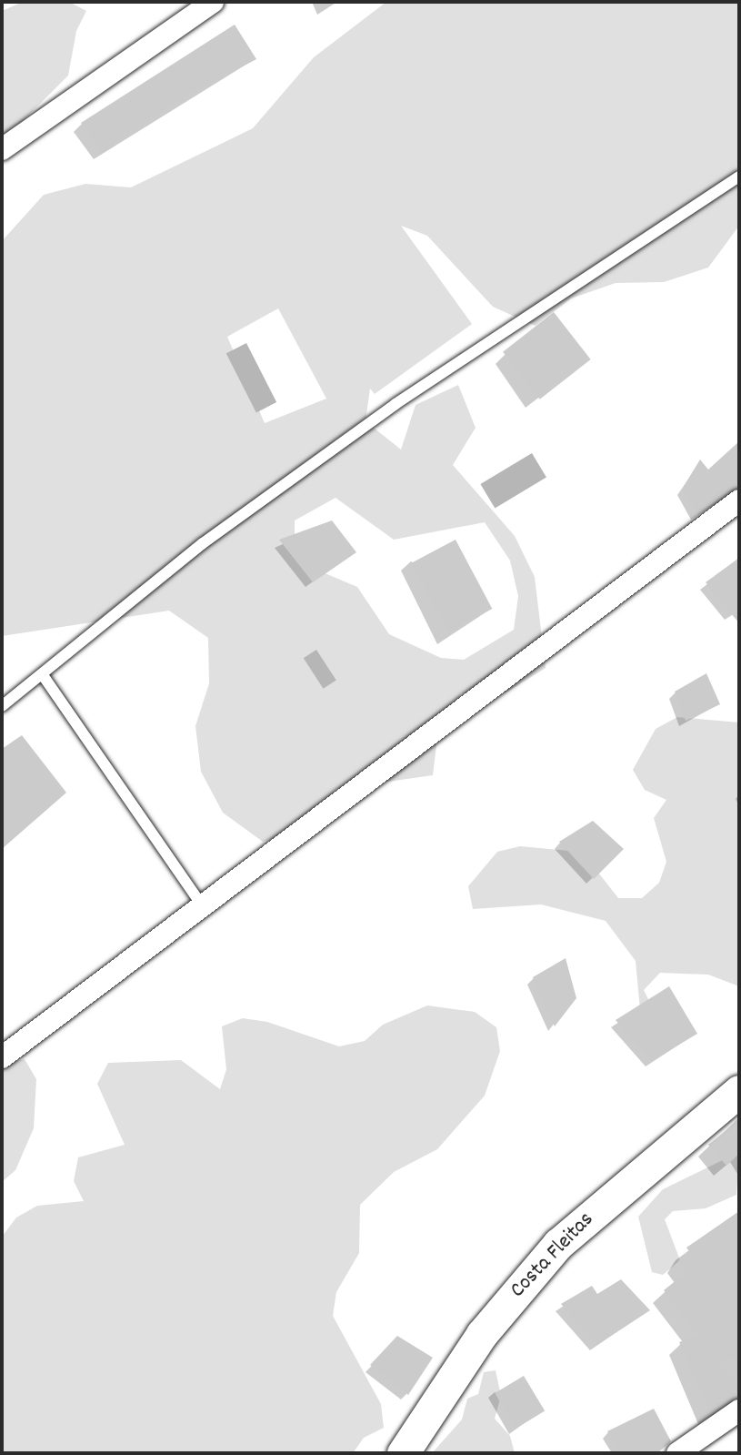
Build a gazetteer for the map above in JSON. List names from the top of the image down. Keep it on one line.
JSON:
{"streets":{"main road":["Costa Fleitas"]}}
